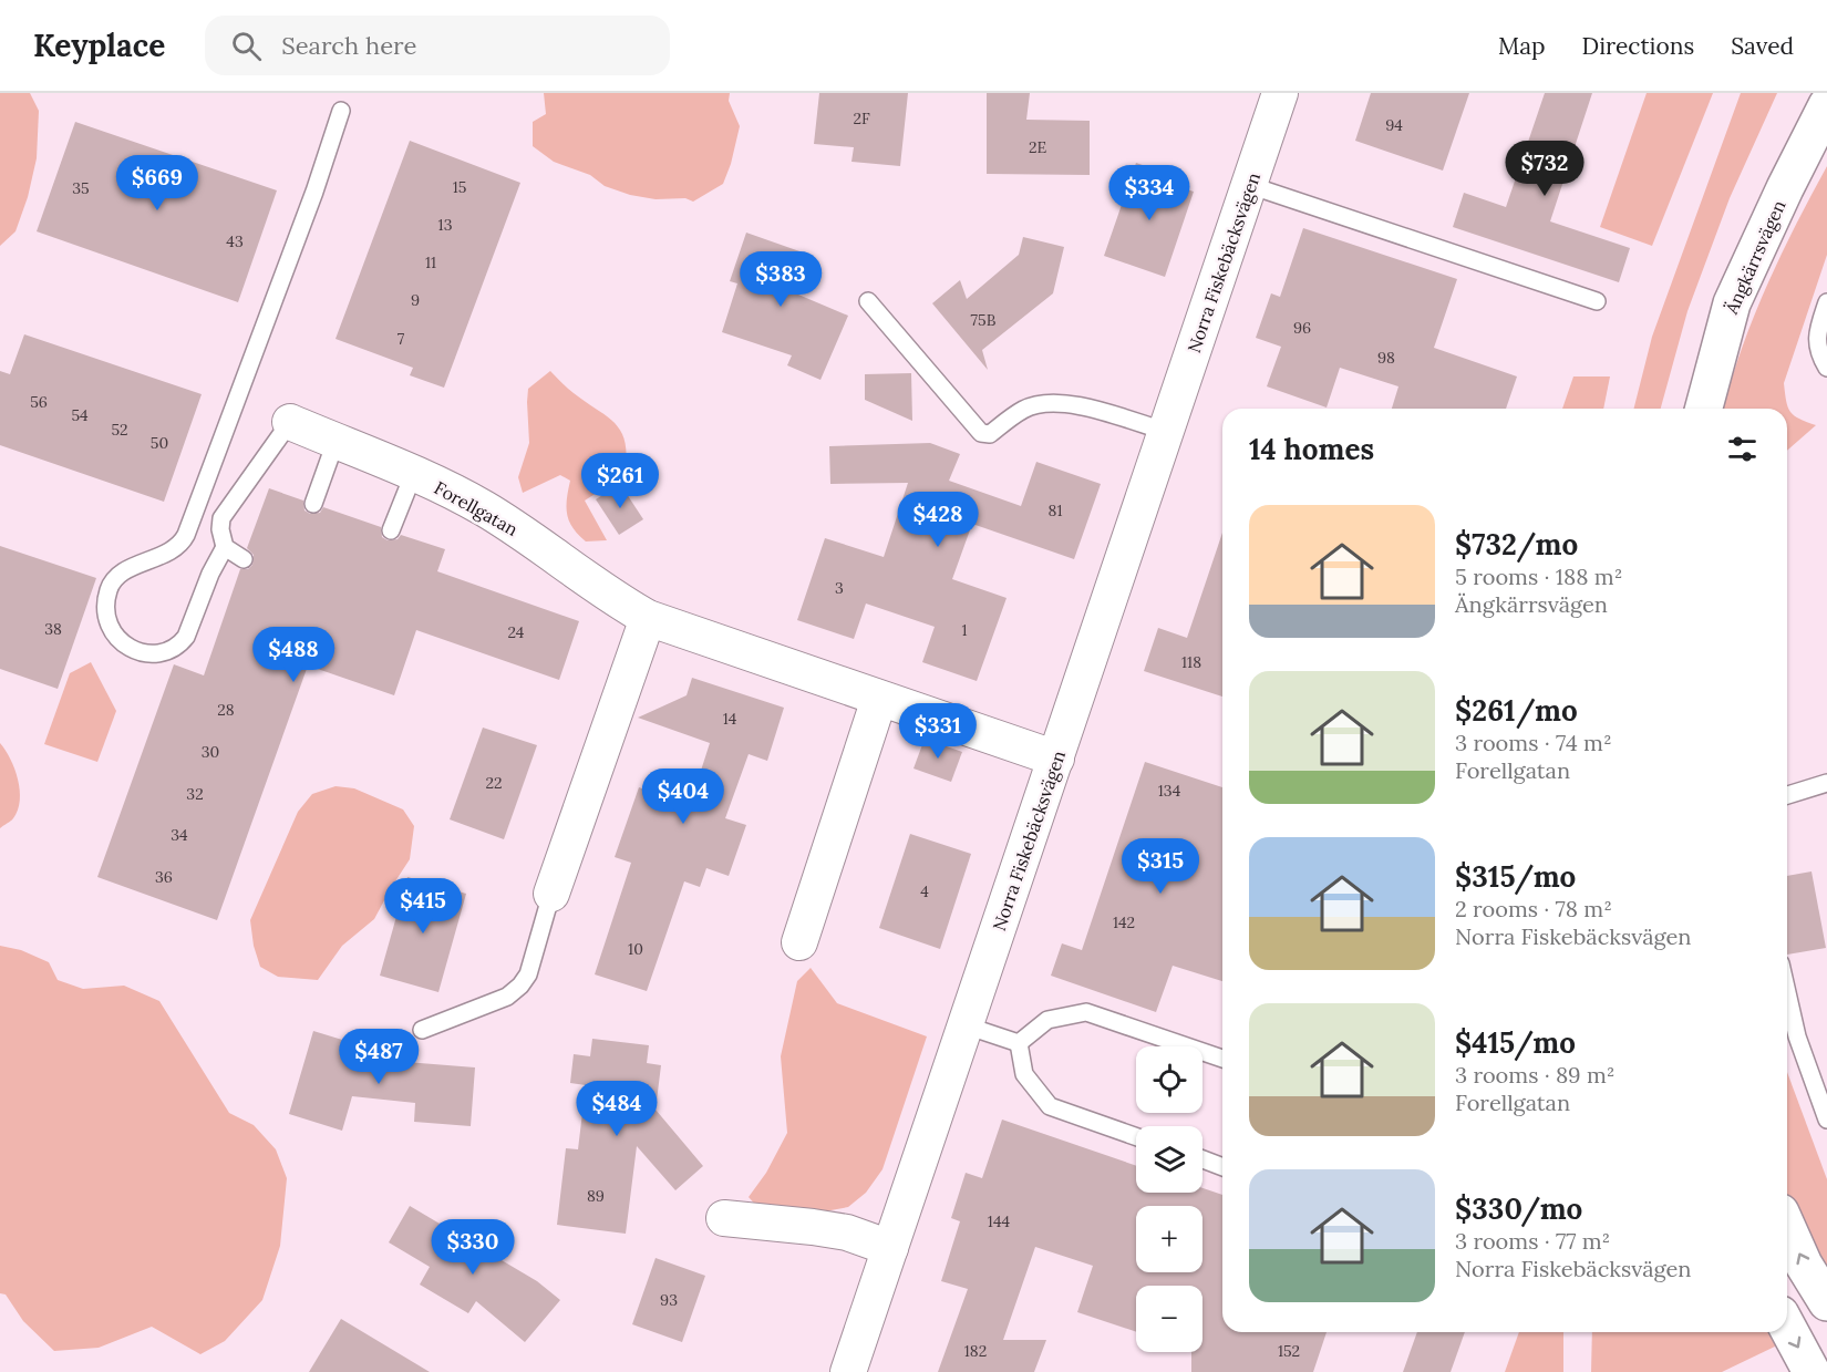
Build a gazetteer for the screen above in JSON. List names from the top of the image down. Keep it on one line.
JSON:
{"streets":{"street":["Ängkärrsvägen","Norra Fiskebäcksvägen","Forellgatan"]},"crossings":[["Norra Fiskebäcksvägen","Forellgatan"]],"house_numbers":["2F","94","2E","15","35","13","43","11","9","75B","96","7","98","56","54","52","50","81","3","38","1","24","118","28","14","30","22","134","32","34","36","4","142","10","89","144","93","182","152"],"page":{"header":"Keyplace","search":"Search here","nav":["Map","Directions","Saved"],"price":["$732","$669","$334","$383","$261","$428","$488","$331","$404","$315","$415","$487","$484","$330"],"heading":"14 homes","list":[{"name":"$732/mo","note":"5 rooms · 188 m² · Ängkärrsvägen"},{"name":"$261/mo","note":"3 rooms · 74 m² · Forellgatan"},{"name":"$315/mo","note":"2 rooms · 78 m² · Norra Fiskebäcksvägen"},{"name":"$415/mo","note":"3 rooms · 89 m² · Forellgatan"},{"name":"$330/mo","note":"3 rooms · 77 m² · Norra Fiskebäcksvägen"}],"map_buttons":["+","−"]}}
